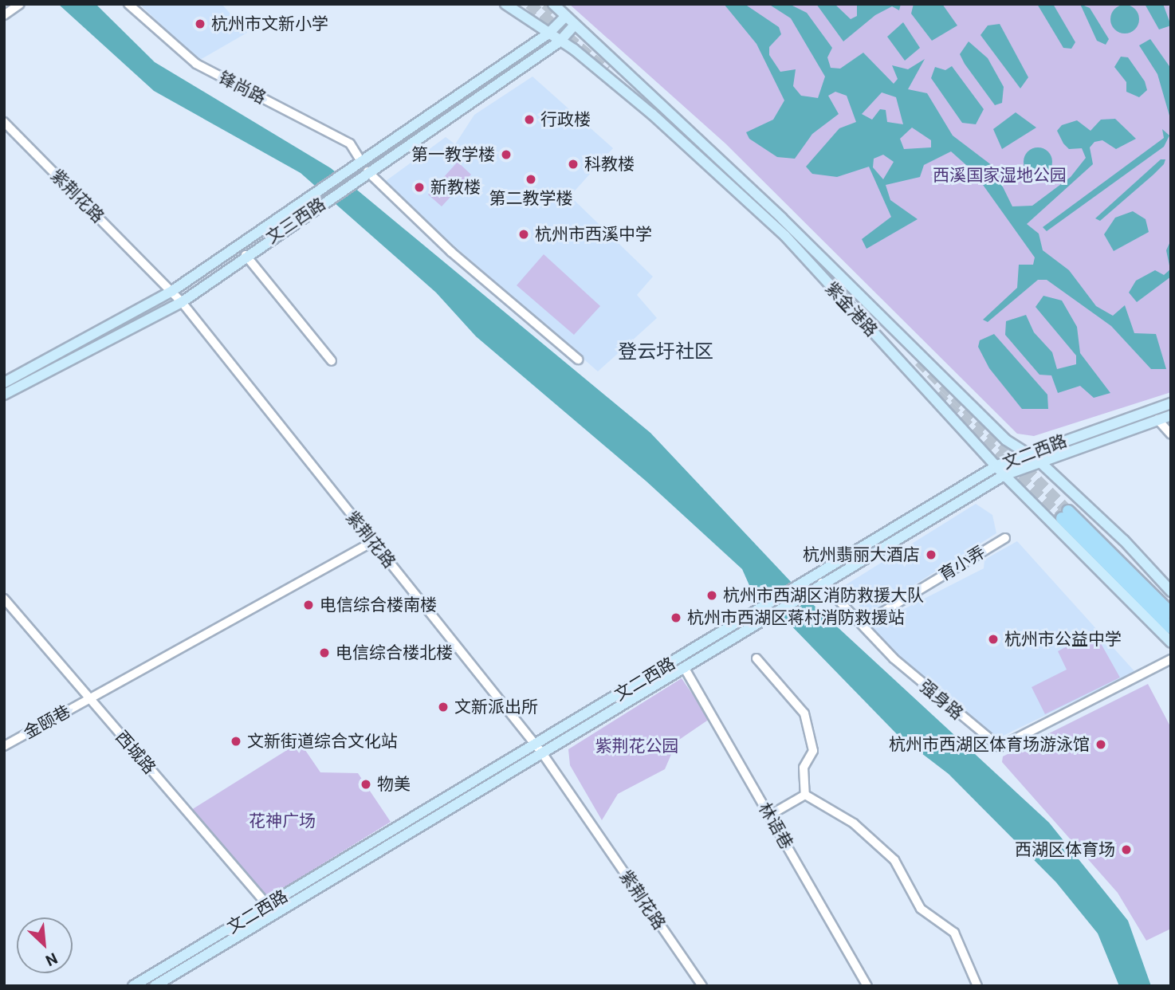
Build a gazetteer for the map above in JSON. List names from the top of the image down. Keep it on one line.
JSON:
{"streets":{"main road":["文三西路","紫金港路","文二西路"],"street":["锋尚路","紫荆花路","育小弄","强身路","金颐巷","西城路","林语巷"]},"crossings":[["锋尚路","文三西路"],["紫荆花路","文三西路"],["紫荆花路","文二西路"],["紫荆花路","金颐巷"],["文三西路","紫金港路"],["紫金港路","文二西路"],["文二西路","强身路"],["文二西路","西城路"],["文二西路","林语巷"],["育小弄","强身路"],["金颐巷","西城路"]],"districts":["登云圩社区"],"parks":["西溪国家湿地公园","紫荆花公园","花神广场"],"places":["杭州市文新小学","行政楼","第一教学楼","科教楼","第二教学楼","新教楼","杭州市西溪中学","杭州翡丽大酒店","杭州市西湖区消防救援大队","电信综合楼南楼","杭州市西湖区蒋村消防救援站","杭州市公益中学","电信综合楼北楼","文新派出所","文新街道综合文化站","杭州市西湖区体育场游泳馆","物美","西湖区体育场"],"north":"bottom right"}
